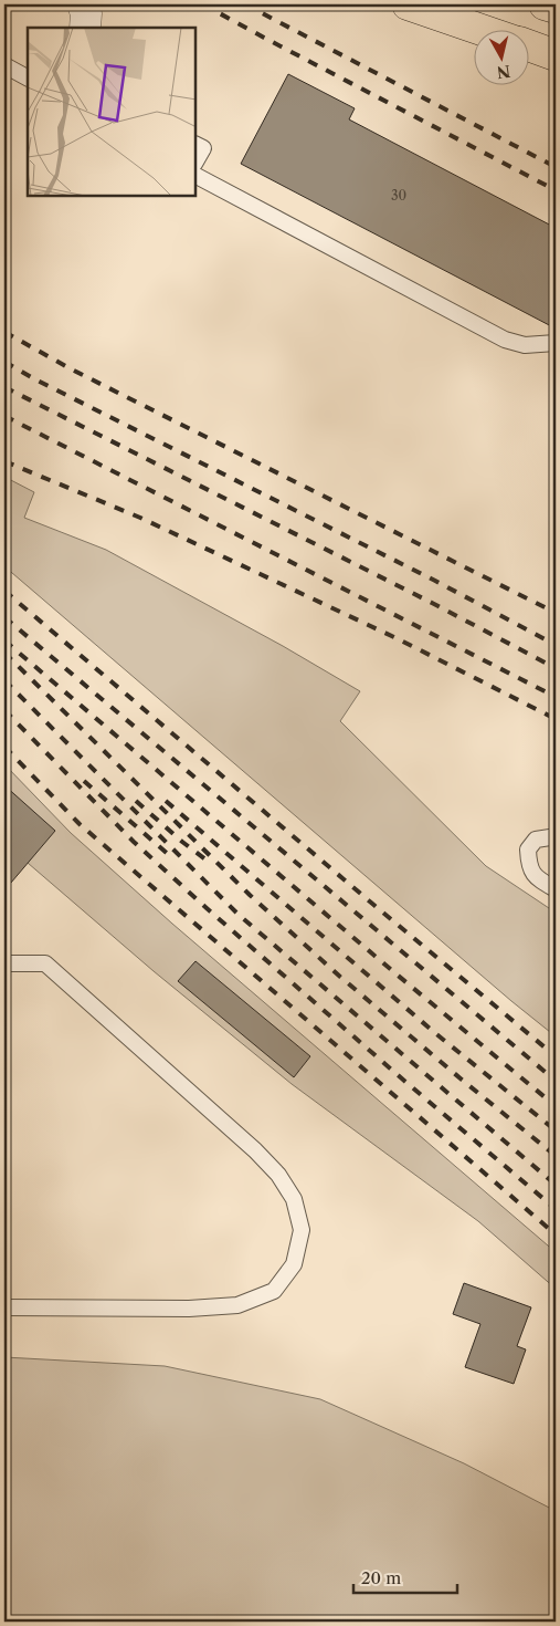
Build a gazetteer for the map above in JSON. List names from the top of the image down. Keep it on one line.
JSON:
{"house_numbers":["30"],"scale_bar":"20 m","north":"bottom"}
